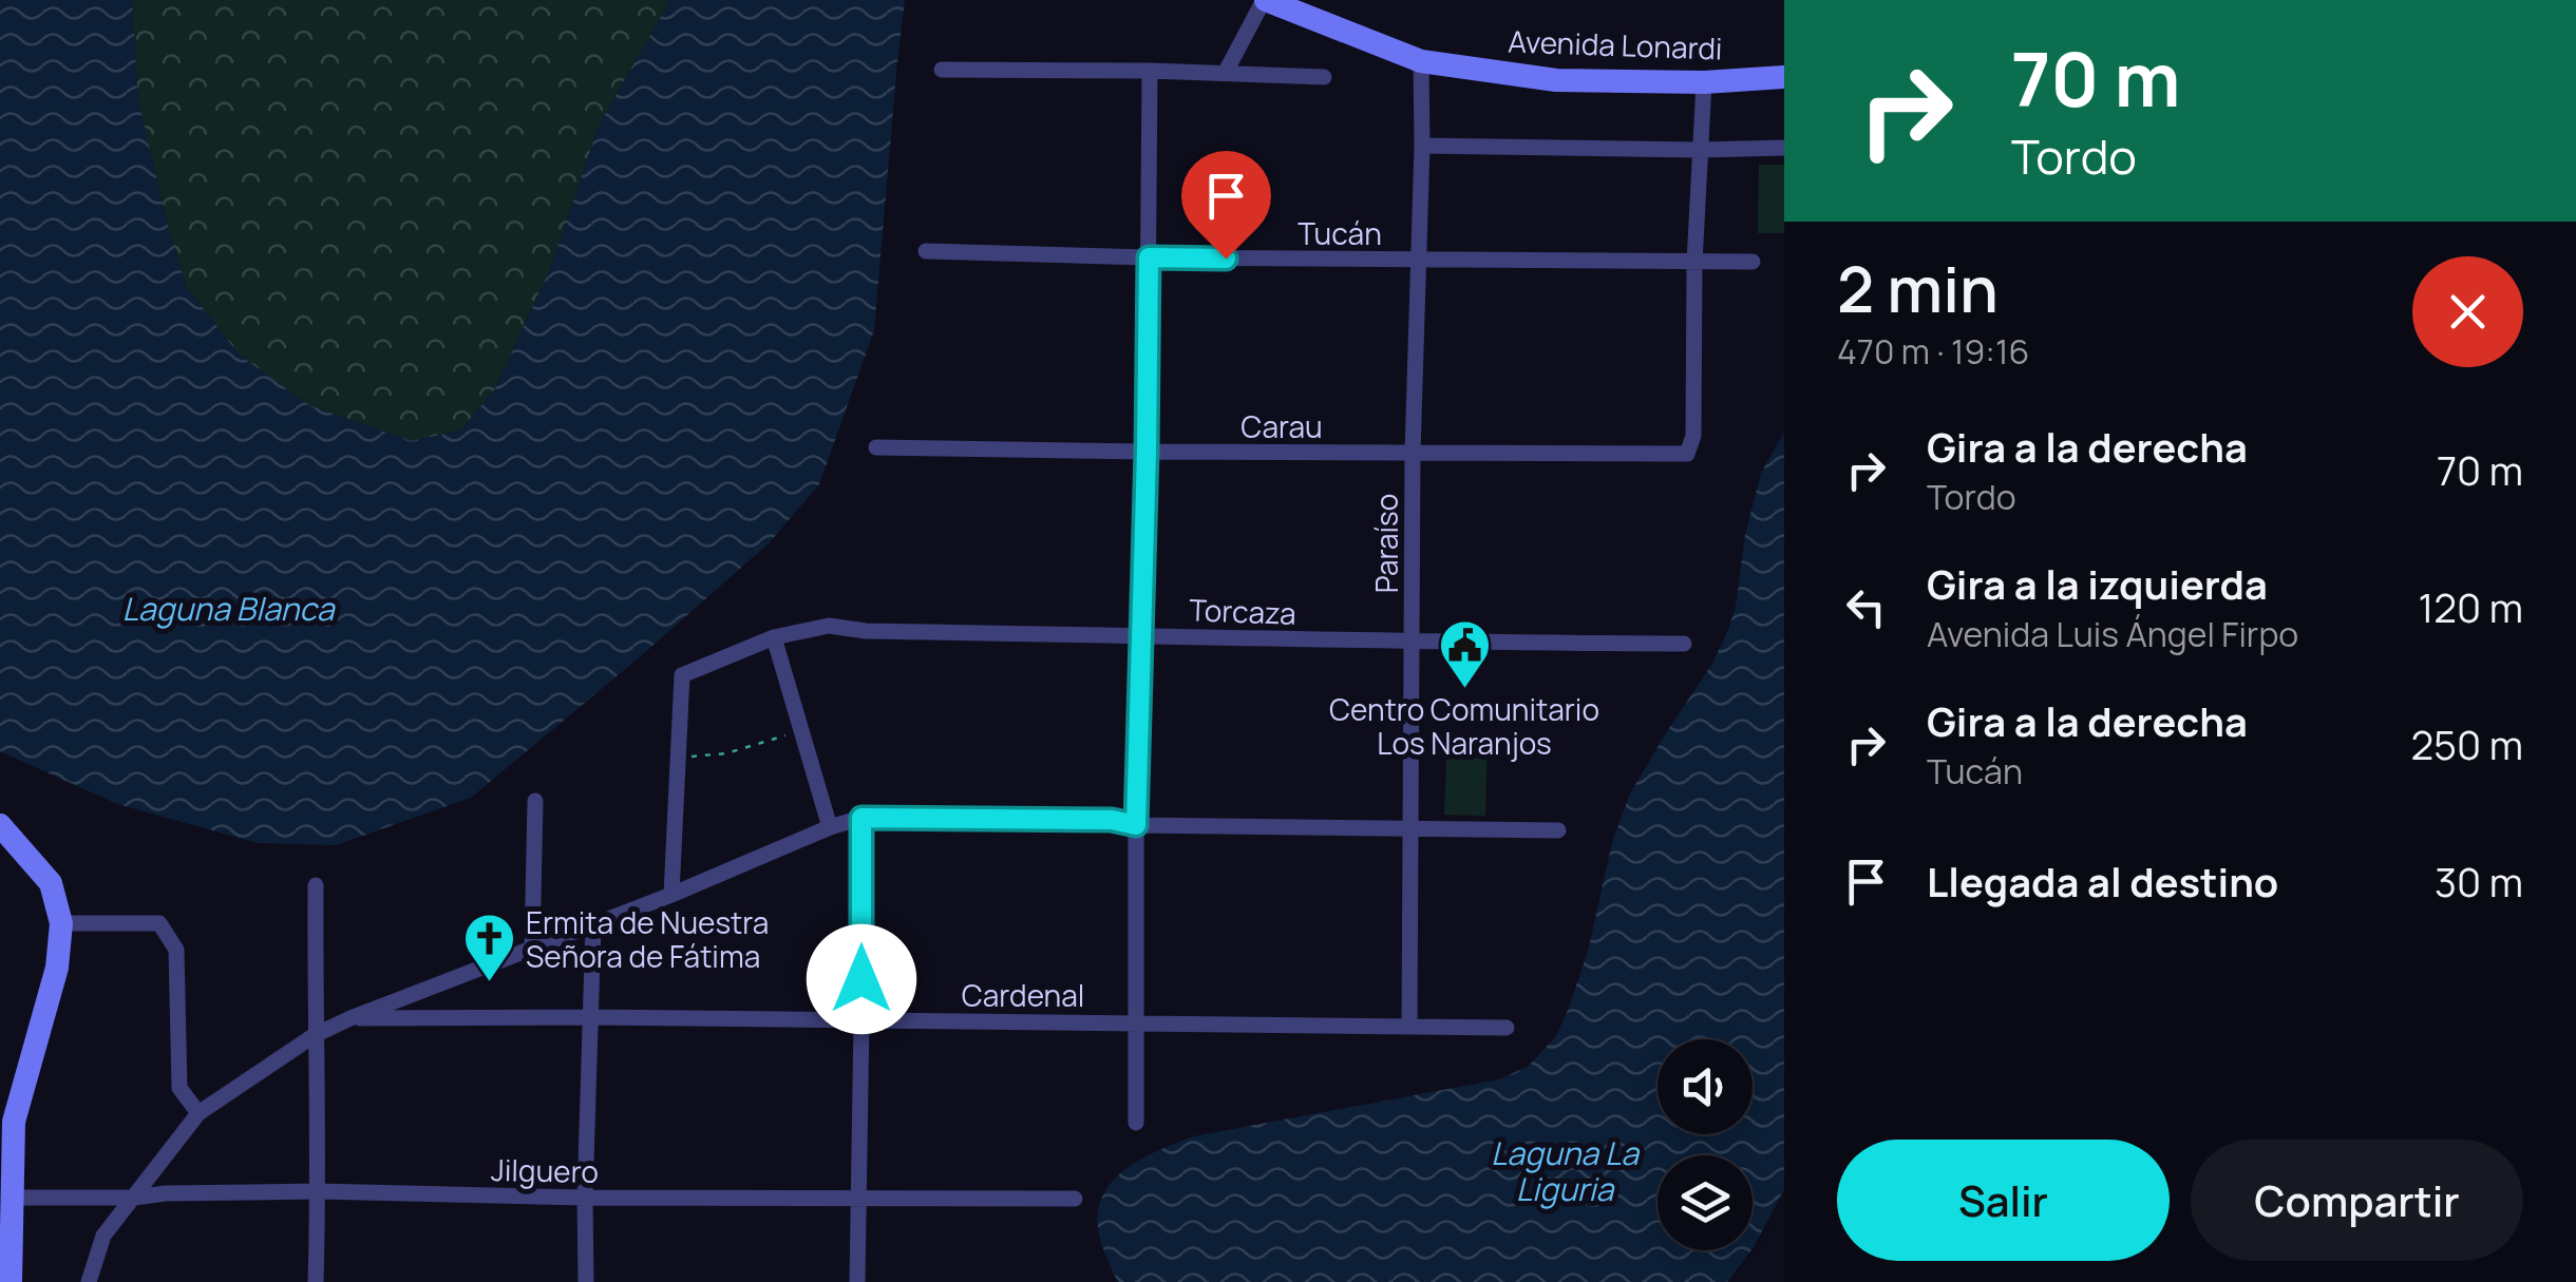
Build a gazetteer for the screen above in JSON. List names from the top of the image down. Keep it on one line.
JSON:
{"streets":{"street":["Avenida Lonardi","Tucán","Carau","Paraíso","Torcaza","Cardenal","Jilguero"]},"crossings":[["Avenida Lonardi","Paraíso"],["Tucán","Carau"],["Tucán","Paraíso"],["Carau","Paraíso"],["Paraíso","Torcaza"],["Paraíso","Cardenal"]],"water":["Laguna Blanca","Laguna La Liguria"],"places":{"public building":["Centro Comunitario Los Naranjos"],"church":["Ermita de Nuestra Señora de Fátima"]},"page":{"turn":["70 m","Tordo"],"heading":["2 min","470 m · 19:16"],"list":[{"name":"Gira a la derecha","note":"Tordo","value":"70 m"},{"name":"Gira a la izquierda","note":"Avenida Luis Ángel Firpo","value":"120 m"},{"name":"Gira a la derecha","note":"Tucán","value":"250 m"},{"name":"Llegada al destino","value":"30 m"}],"buttons":["Salir","Compartir"]}}
